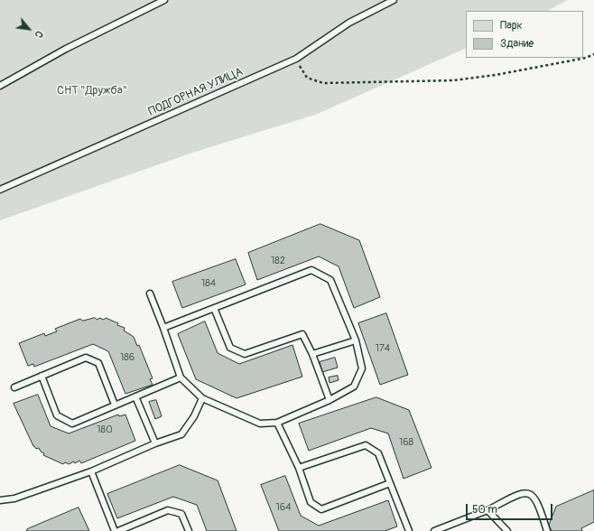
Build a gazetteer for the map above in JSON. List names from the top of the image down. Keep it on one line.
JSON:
{"streets":{"lane":["ПОДГОРНАЯ УЛИЦА"]},"parks":["СНТ \"Дружба\""],"house_numbers":["182","184","174","186","180","168","164"],"legend":["Парк","Здание"],"scale_bar":"50 m","north":"bottom right"}
